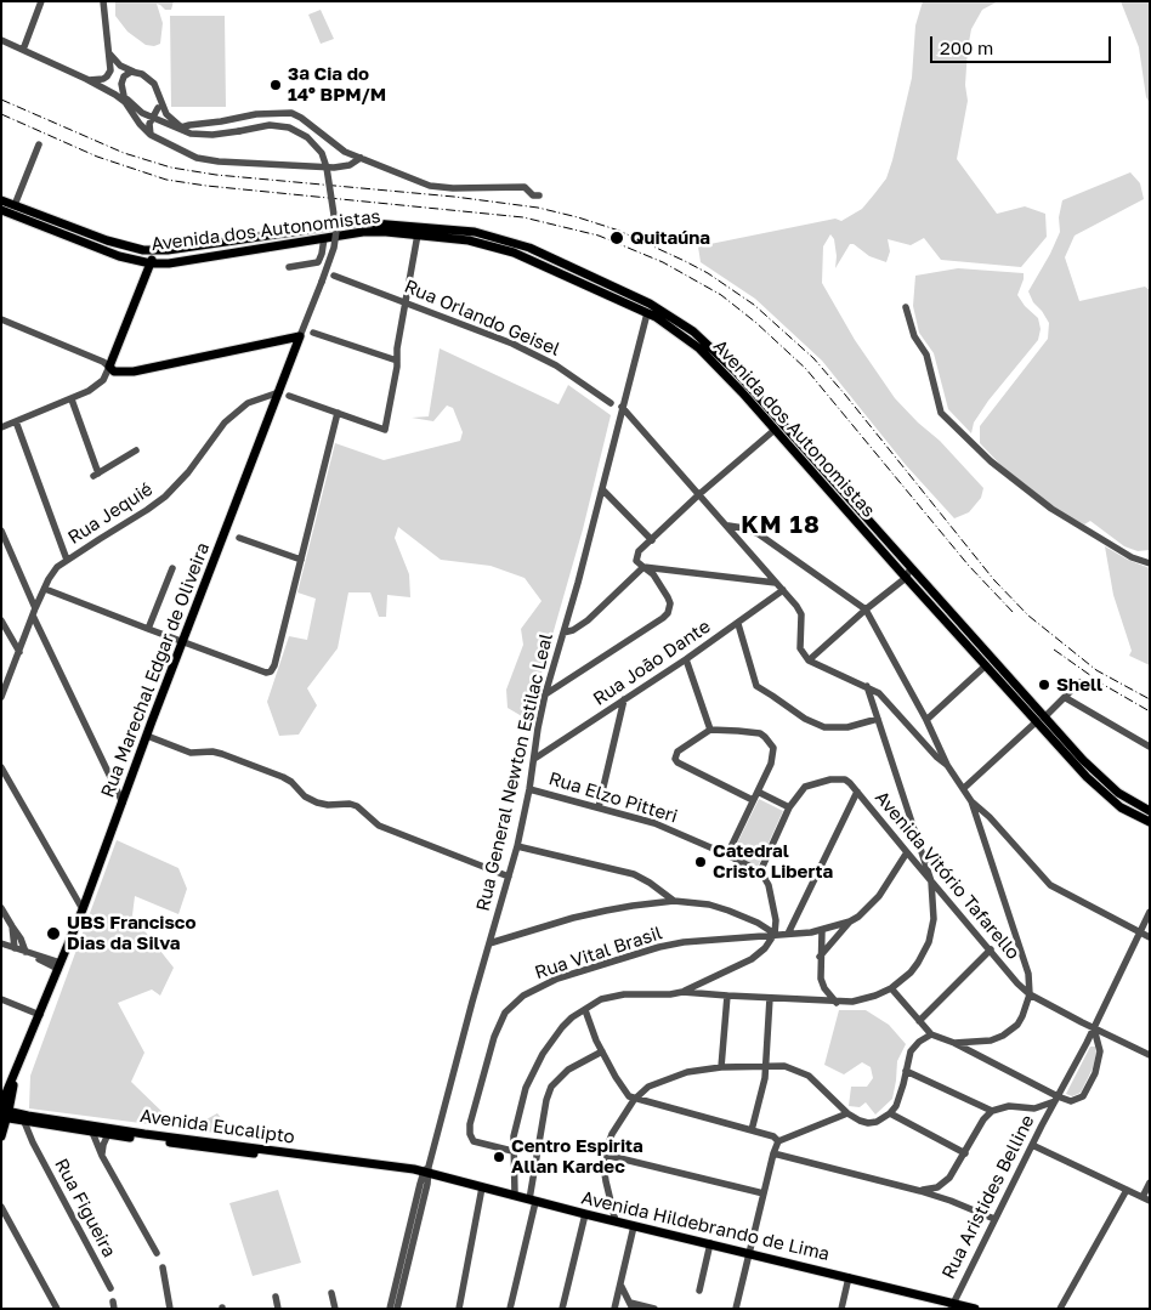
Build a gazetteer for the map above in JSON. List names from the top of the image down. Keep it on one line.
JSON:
{"streets":{"main road":["Avenida dos Autonomistas","Rua Marechal Edgar de Oliveira","Avenida Eucalipto","Avenida Hildebrando de Lima"],"street":["Rua Orlando Geisel","Rua Jequié","Rua João Dante","Rua General Newton Estilac Leal","Rua Elzo Pitteri","Avenida Vitório Tafarello","Rua Vital Brasil","Rua Aristides Belline","Rua Figueira"]},"crossings":[["Avenida dos Autonomistas","Rua General Newton Estilac Leal"],["Rua Jequié","Rua Marechal Edgar de Oliveira"],["Rua João Dante","Rua General Newton Estilac Leal"],["Rua Marechal Edgar de Oliveira","Avenida Eucalipto"],["Rua General Newton Estilac Leal","Rua Elzo Pitteri"],["Rua General Newton Estilac Leal","Avenida Eucalipto"],["Rua General Newton Estilac Leal","Avenida Hildebrando de Lima"],["Rua Elzo Pitteri","Avenida Vitório Tafarello"],["Avenida Vitório Tafarello","Rua Aristides Belline"],["Avenida Eucalipto","Rua Figueira"],["Avenida Eucalipto","Avenida Hildebrando de Lima"],["Rua Aristides Belline","Avenida Hildebrando de Lima"]],"districts":["KM 18"],"places":["3ª Cia do 14º BPM/M","Quitaúna","Shell","Catedral Cristo Liberta","UBS Francisco Dias da Silva","Centro Espirita Allan Kardec"],"scale_bar":"200 m"}
